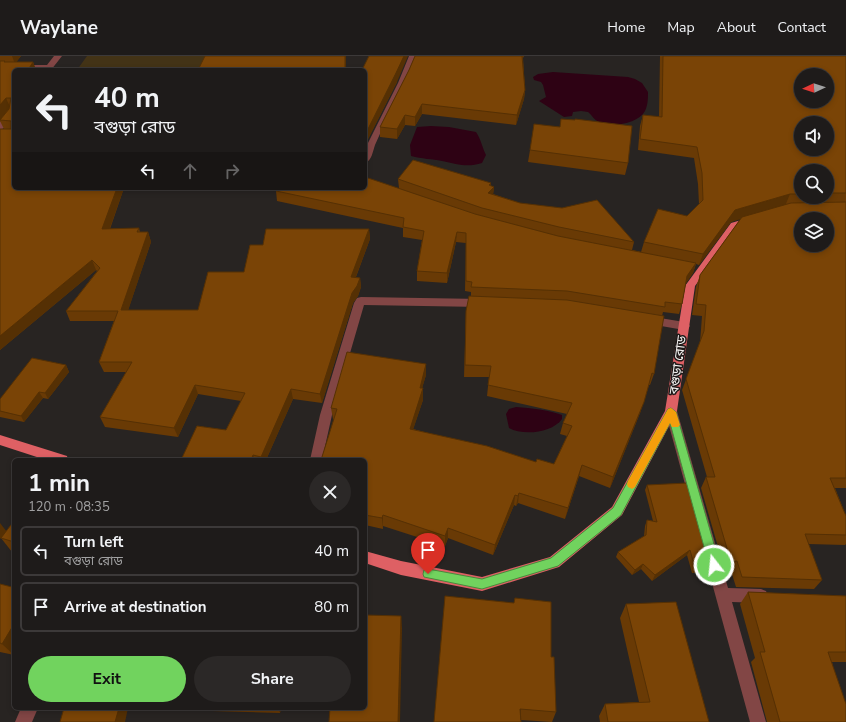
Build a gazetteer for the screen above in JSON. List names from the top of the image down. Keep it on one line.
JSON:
{"streets":{"main road":["বগুড়া রোড"]},"north":"left","page":{"header":"Waylane","nav":["Home","Map","About","Contact"],"turn":["40 m","বগুড়া রোড"],"heading":["1 min","120 m · 08:35"],"list":[{"name":"Turn left","note":"বগুড়া রোড","value":"40 m"},{"name":"Arrive at destination","value":"80 m"}],"buttons":["Exit","Share"]}}
